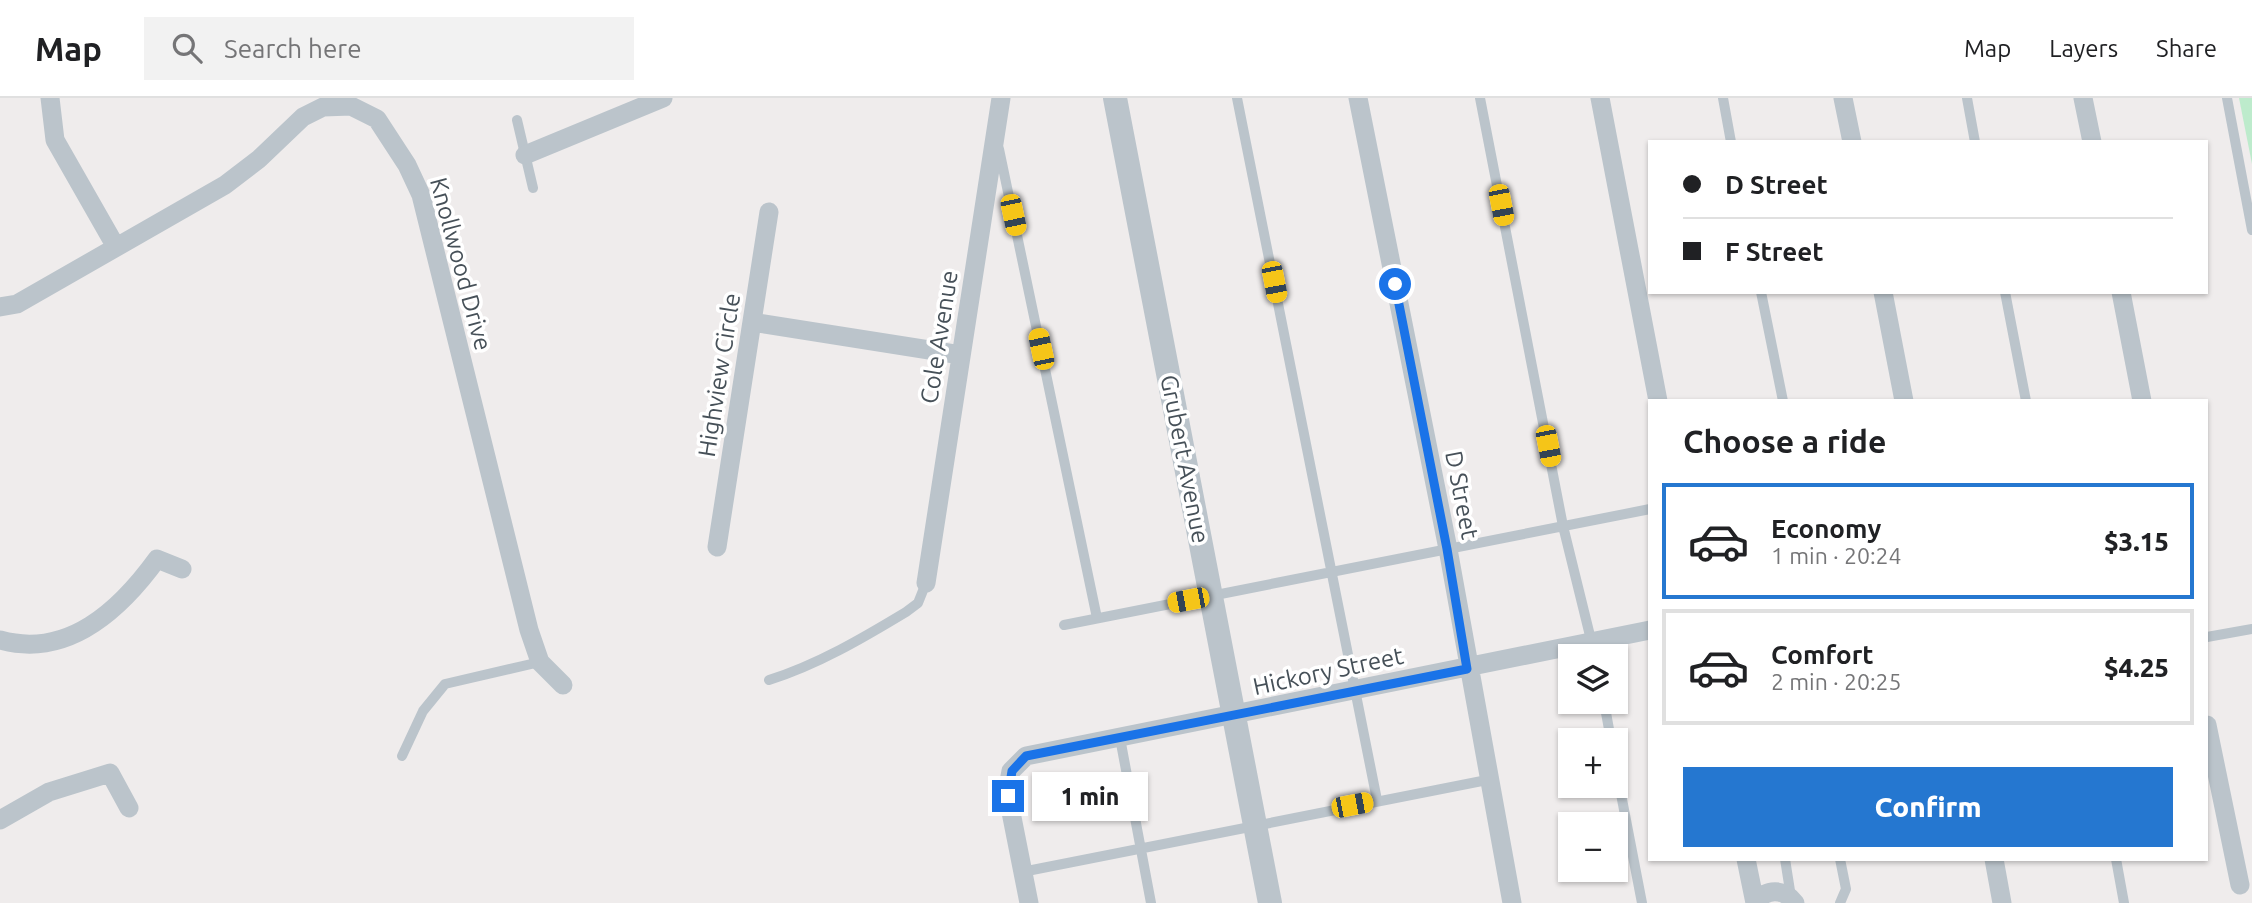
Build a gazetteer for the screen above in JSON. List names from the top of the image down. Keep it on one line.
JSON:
{"streets":{"street":["Knollwood Drive","Cole Avenue","Highview Circle","Grubert Avenue","D Street","Hickory Street"]},"crossings":[["Grubert Avenue","Hickory Street"],["D Street","Hickory Street"]],"page":{"header":"Map","search":"Search here","nav":["Map","Layers","Share"],"banner":["D Street","F Street"],"heading":"Choose a ride","list":[{"name":"Economy","note":"1 min · 20:24","value":"$3.15"},{"name":"Comfort","note":"2 min · 20:25","value":"$4.25"}],"map_buttons":["+","−"],"buttons":"Confirm","bubble":"1 min"}}
